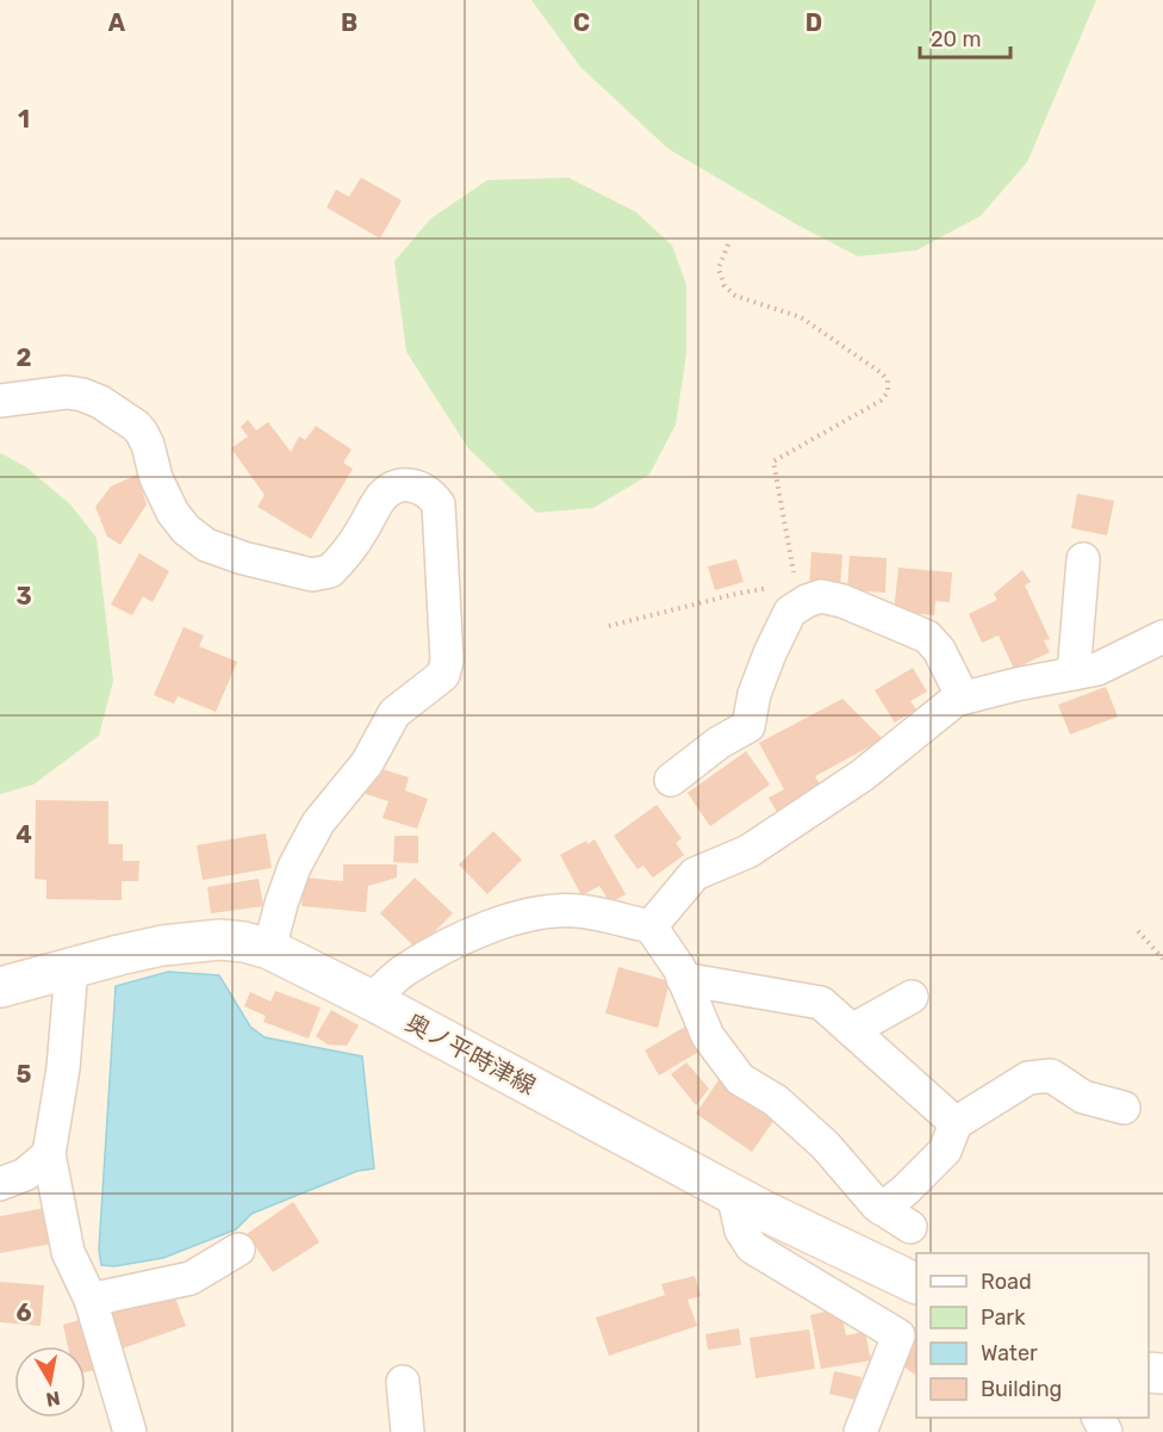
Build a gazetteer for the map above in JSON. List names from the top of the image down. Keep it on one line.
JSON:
{"streets":{"main road":["奥ノ平時津線"]},"legend":["Road","Park","Water","Building"],"scale_bar":"20 m","north":"bottom","grid":{"columns":["A","B","C","D"],"rows":["1","2","3","4","5","6"]}}
